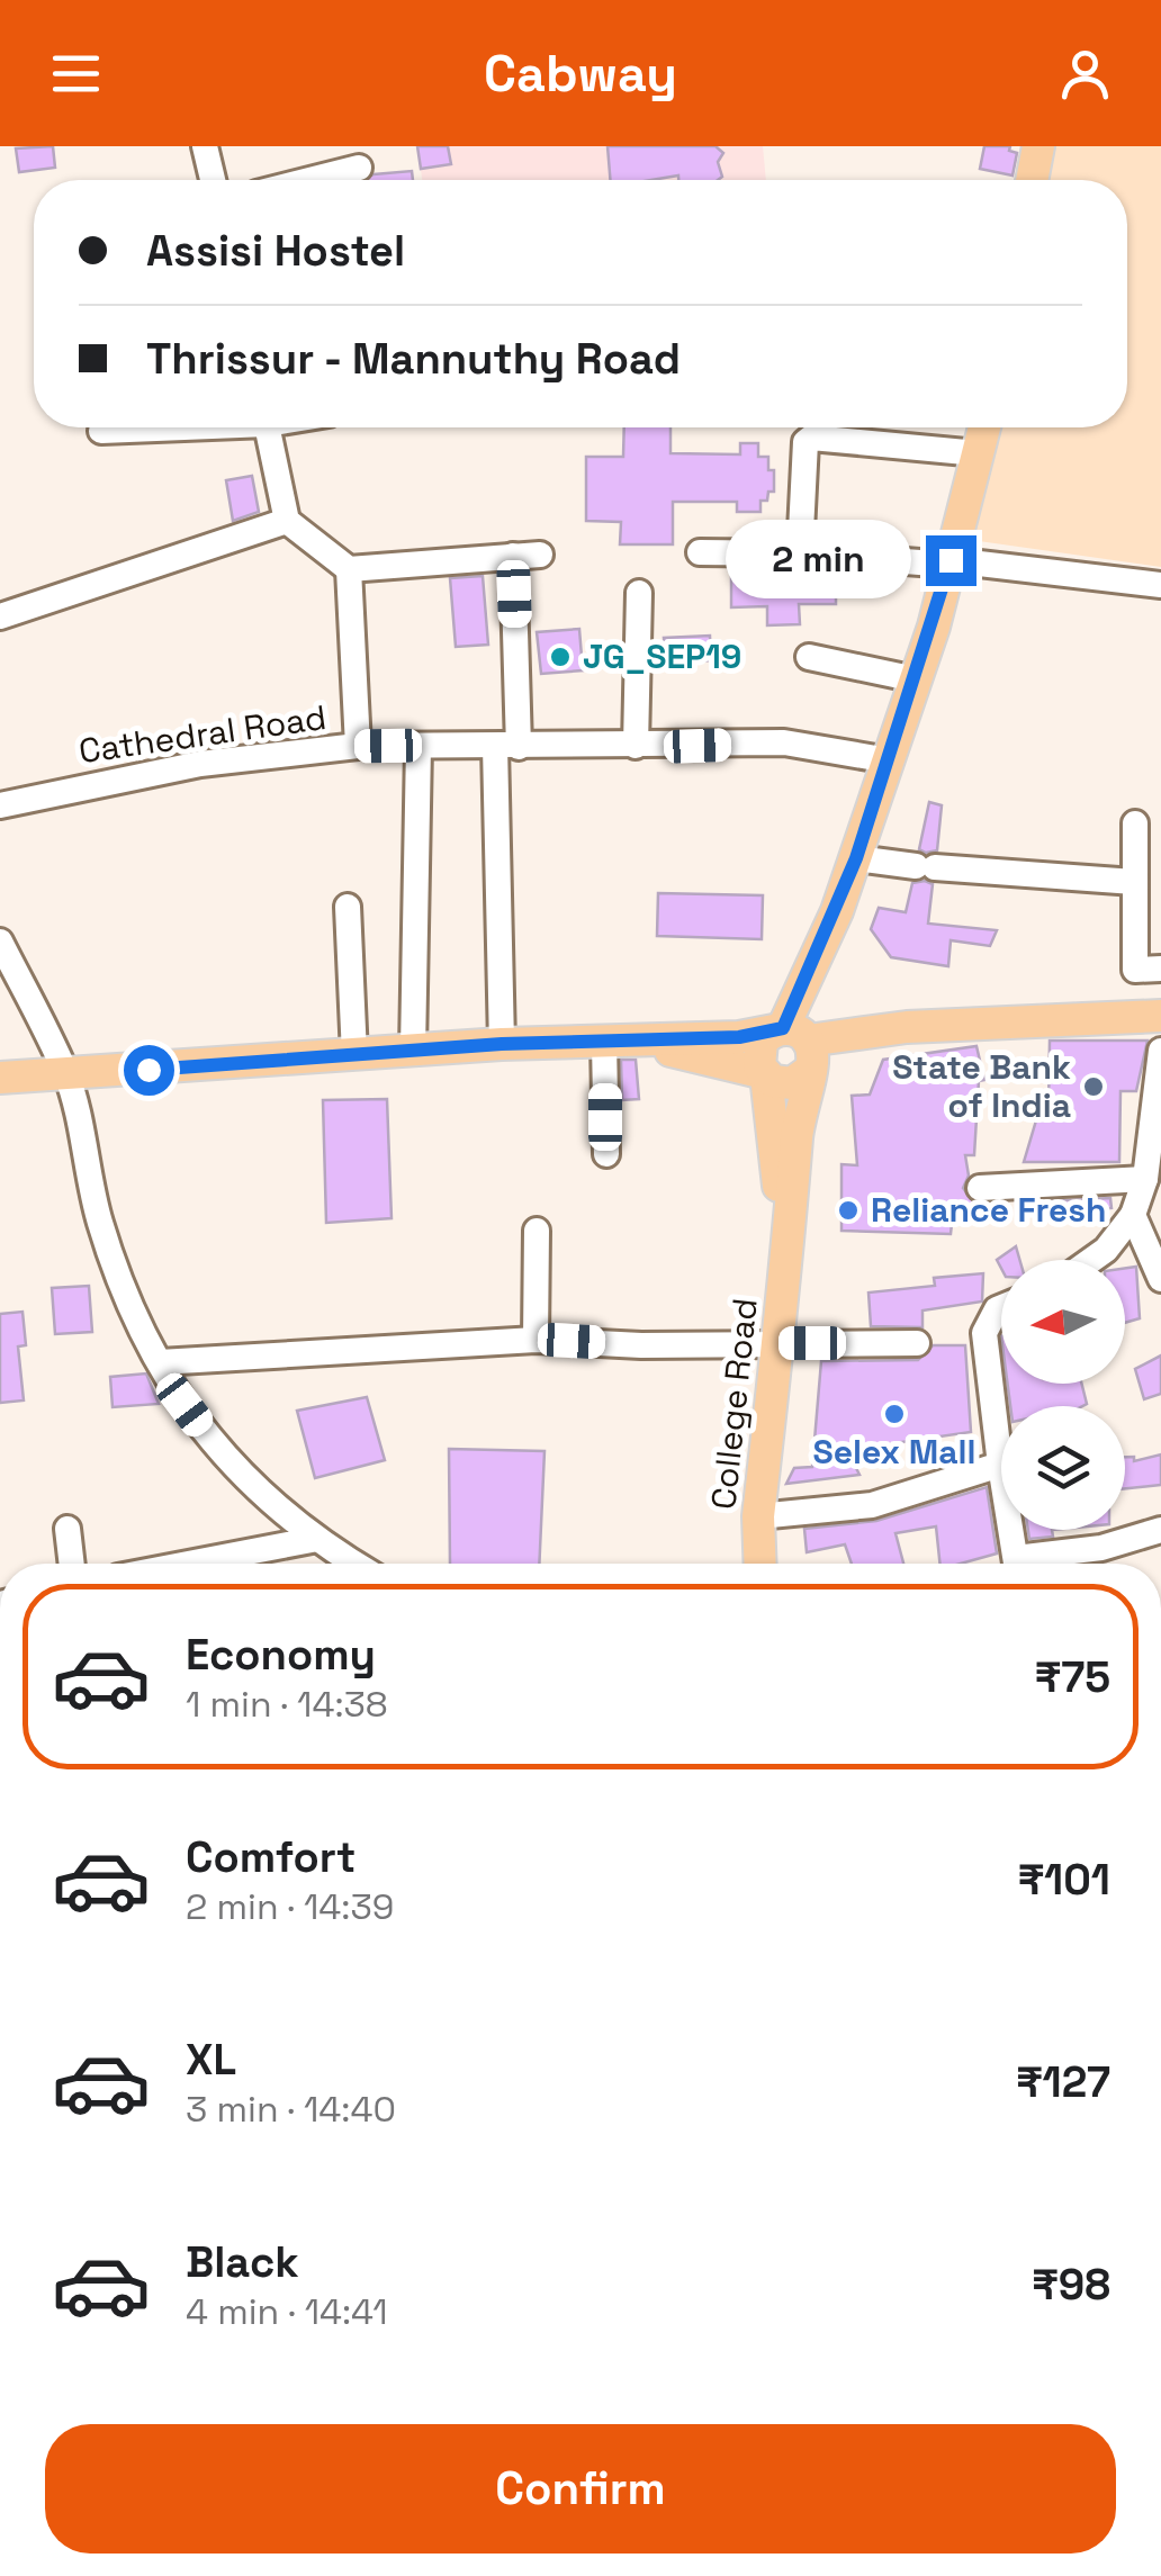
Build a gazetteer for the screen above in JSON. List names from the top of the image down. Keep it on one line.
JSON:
{"streets":{"main road":["College Road"],"street":["Cathedral Road"]},"places":["JG_SEP19","State Bank of India","Reliance Fresh","Selex Mall"],"north":"left","page":{"header":"Cabway","banner":["Assisi Hostel","Thrissur - Mannuthy Road"],"bubble":"2 min","list":[{"name":"Economy","note":"1 min · 14:38","value":"₹75"},{"name":"Comfort","note":"2 min · 14:39","value":"₹101"},{"name":"XL","note":"3 min · 14:40","value":"₹127"},{"name":"Black","note":"4 min · 14:41","value":"₹98"}],"buttons":"Confirm"}}
